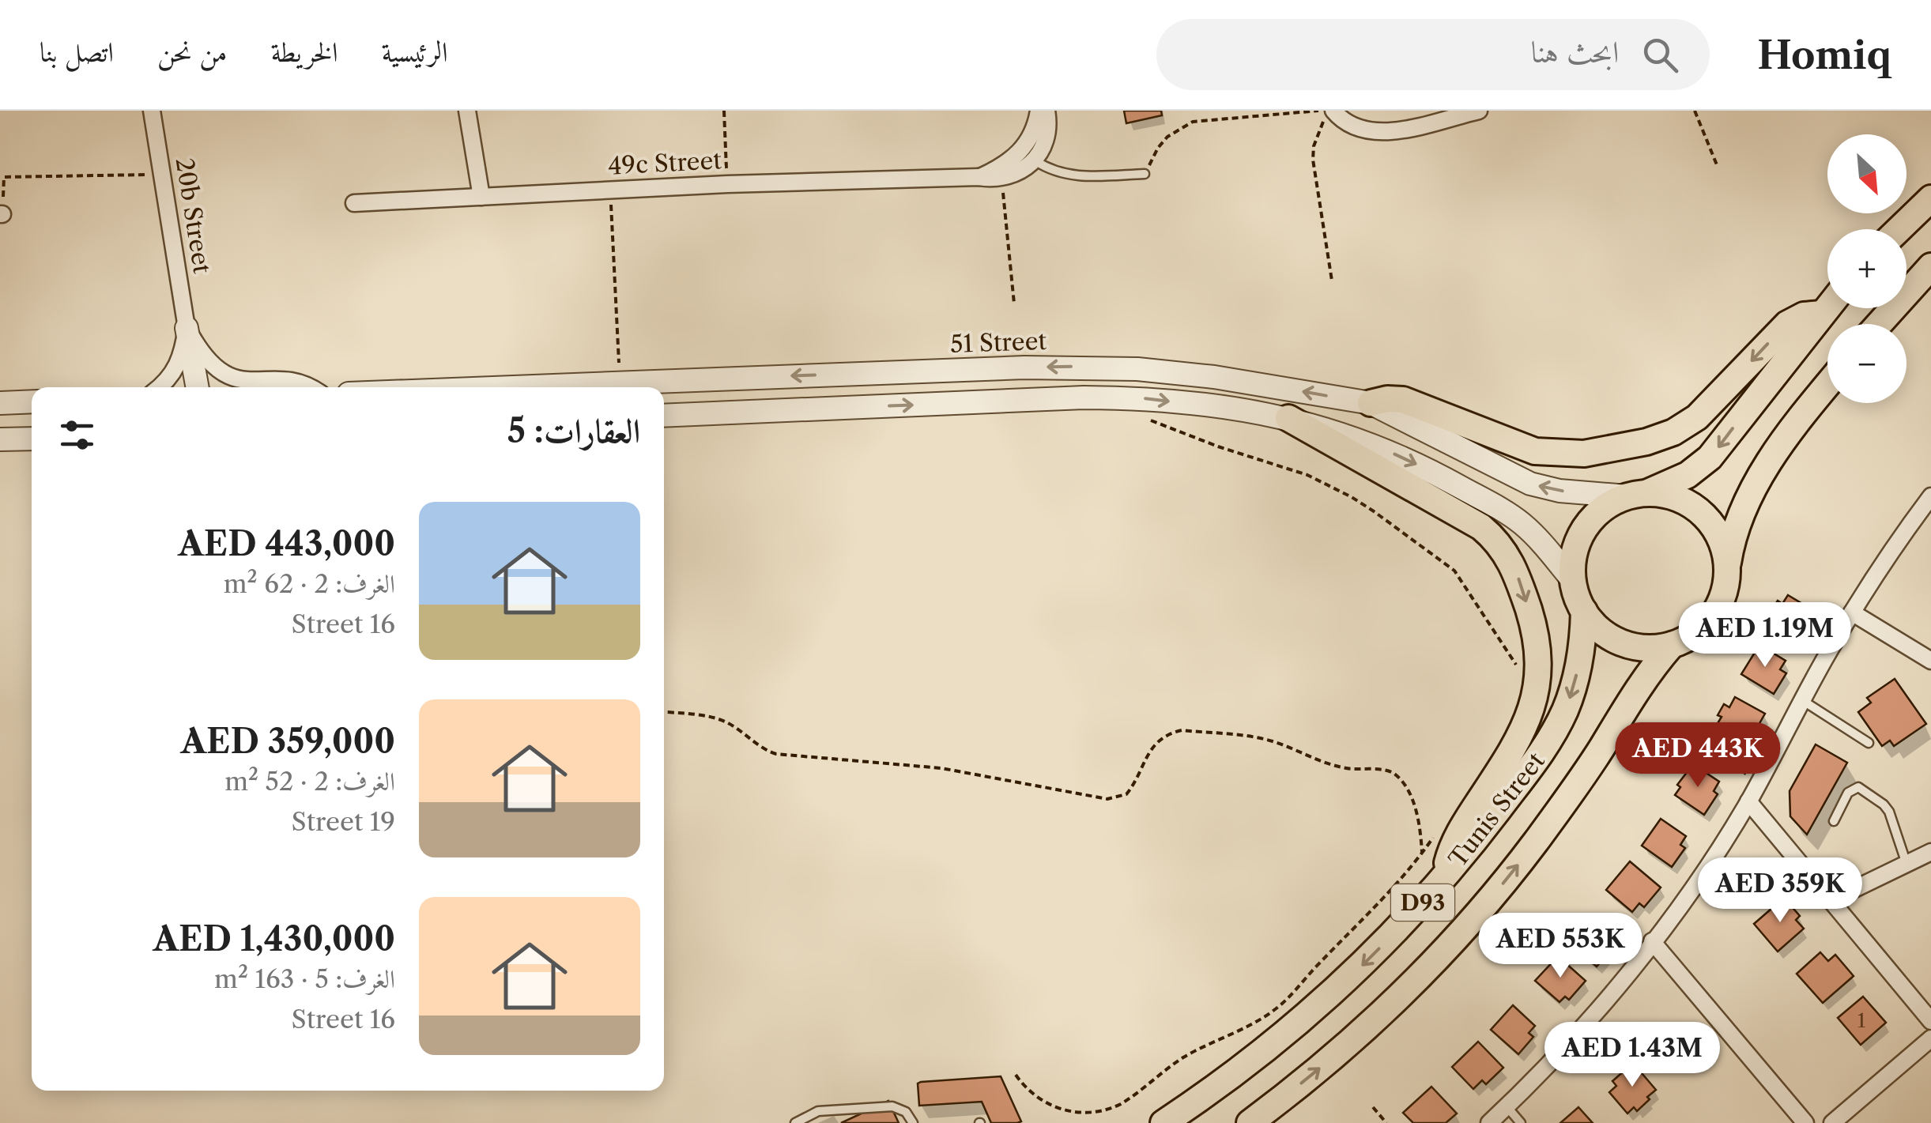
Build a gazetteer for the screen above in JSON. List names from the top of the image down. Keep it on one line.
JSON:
{"streets":{"main road":["Tunis Street","D93"],"street":["49c Street","20b Street","51 Street"]},"crossings":[["51 Street","Tunis Street"]],"house_numbers":["1"],"north":"bottom right","page":{"header":"Homiq","search":"ابحث هنا","nav":["الرئيسية","الخريطة","من نحن","اتصل بنا"],"map_buttons":["+","−"],"heading":"العقارات: 5","list":[{"name":"AED 443,000","note":"الغرف: 2 · 62 m² · 16 Street"},{"name":"AED 359,000","note":"الغرف: 2 · 52 m² · 19 Street"},{"name":"AED 1,430,000","note":"الغرف: 5 · 163 m² · 16 Street"}],"price":["AED 1.19M","AED 443K","AED 359K","AED 553K","AED 1.43M"]}}
